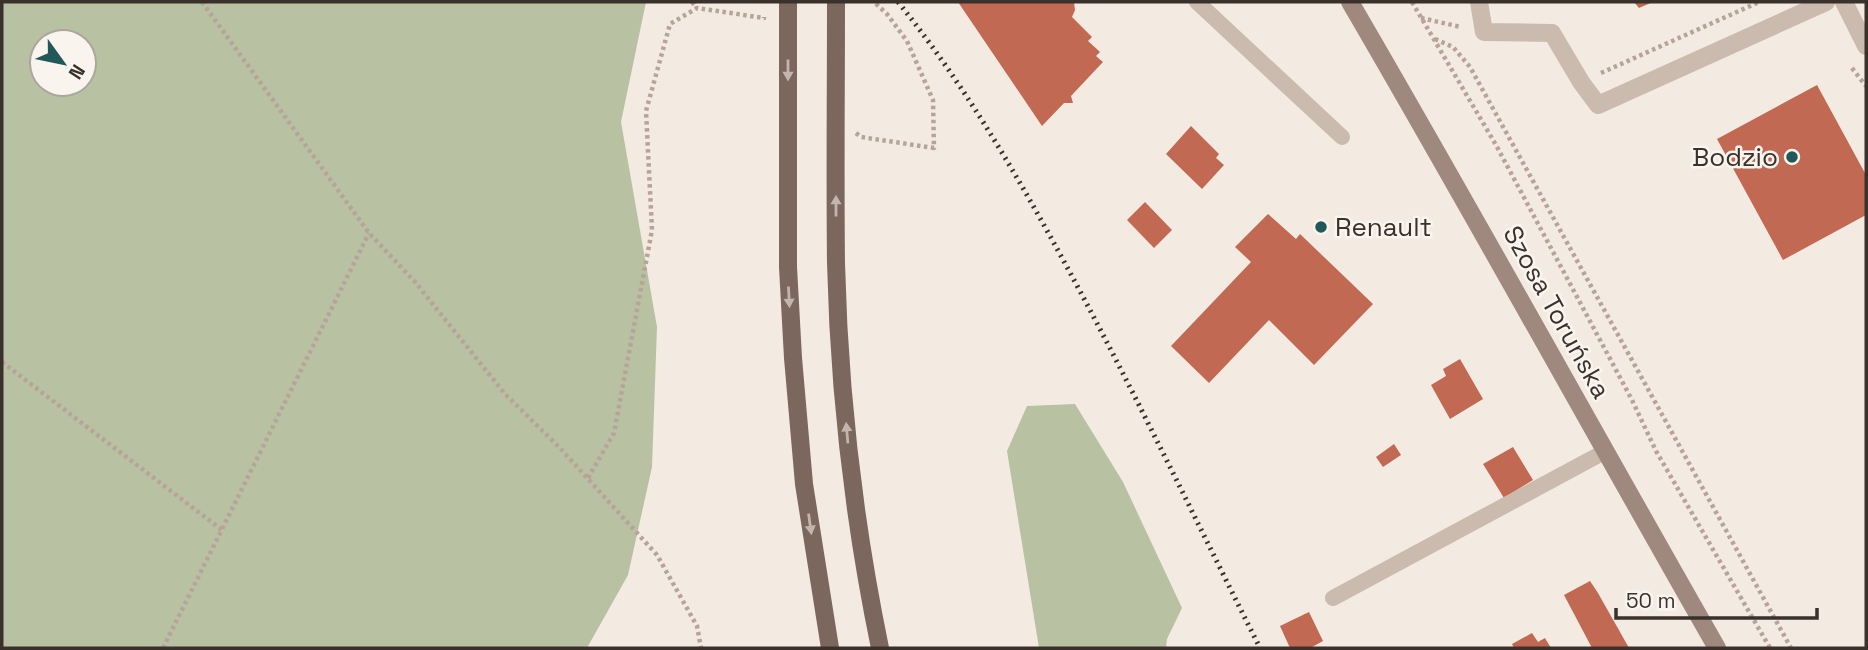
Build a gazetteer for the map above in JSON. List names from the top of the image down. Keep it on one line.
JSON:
{"streets":{"main road":["Szosa Toruńska"]},"places":["Bodzio","Renault"],"scale_bar":"50 m","north":"bottom right"}
